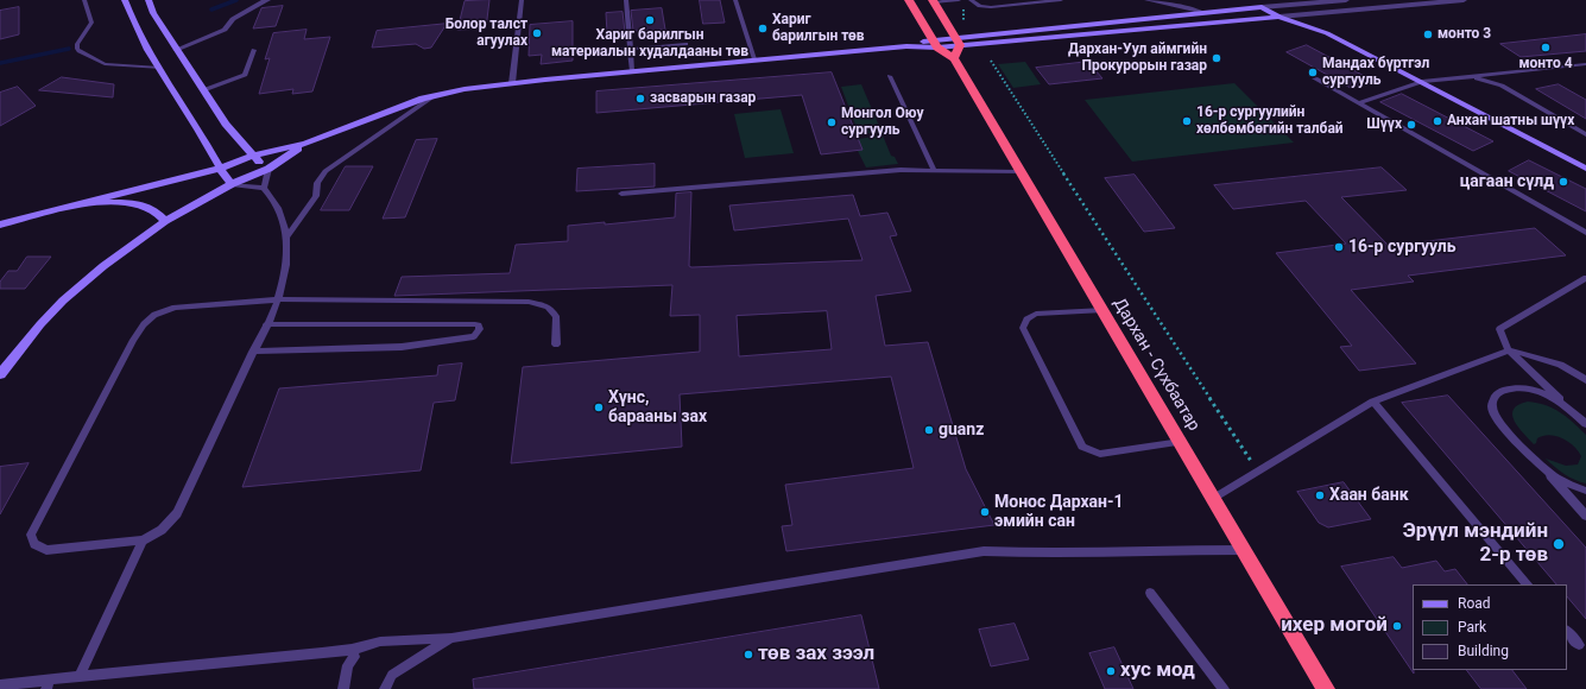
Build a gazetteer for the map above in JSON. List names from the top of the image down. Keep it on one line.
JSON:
{"streets":{"highway":["Дархан - Сүхбаатар"]},"places":["Хариг барилгын материалын худалдааны төв","Хариг барилгын төв","Болор талст агуулах","монто 3","монто 4","Дархан-Уул аймгийн Прокурорын газар","Мандах бүртгэл сургууль","засварын газар","16-р сургуулийн хөлбөмбөгийн талбай","Анхан шатны шүүх","Монгол Оюу сургууль","Шүүх","цагаан сүлд","16-р сургууль","Хүнс, барааны зах","guanz","Хаан банк","Монос Дархан-1 эмийн сан","Эрүүл мэндийн 2-р төв","ихер могой","төв зах зээл","хус мод"],"legend":["Road","Park","Building"]}
